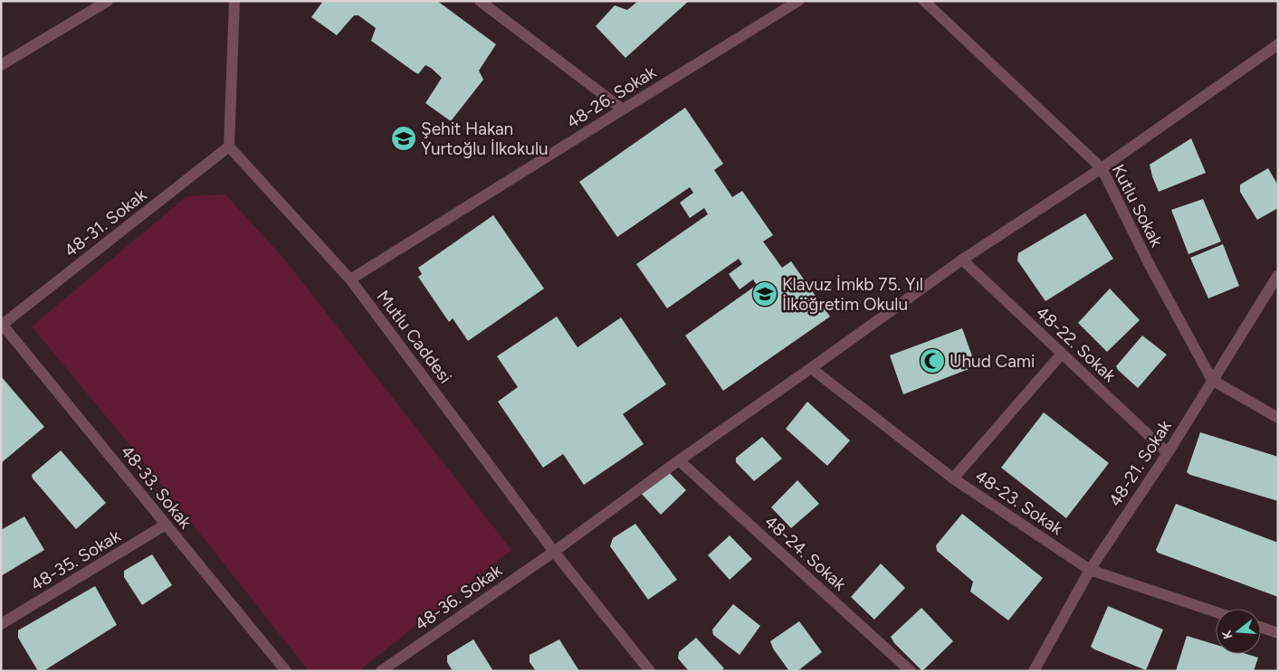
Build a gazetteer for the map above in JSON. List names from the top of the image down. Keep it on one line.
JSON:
{"streets":{"street":["48-26. Sokak","Kutlu Sokak","48-31. Sokak","Mutlu Caddesi","48-22. Sokak","48-21. Sokak","48-33. Sokak","48-23. Sokak","48-24. Sokak","48-35. Sokak","48-36. Sokak"]},"crossings":[["48-26. Sokak","Mutlu Caddesi"],["Kutlu Sokak","48-21. Sokak"],["Kutlu Sokak","48-36. Sokak"],["48-31. Sokak","Mutlu Caddesi"],["48-31. Sokak","48-33. Sokak"],["Mutlu Caddesi","48-36. Sokak"],["48-22. Sokak","48-21. Sokak"],["48-22. Sokak","48-36. Sokak"],["48-21. Sokak","48-23. Sokak"],["48-33. Sokak","48-35. Sokak"],["48-23. Sokak","48-36. Sokak"],["48-24. Sokak","48-36. Sokak"]],"places":{"school or university":["Şehit Hakan Yurtoğlu İlkokulu","Klavuz İmkb 75. Yıl İlköğretim Okulu"],"mosque":["Uhud Cami"]},"north":"left"}
